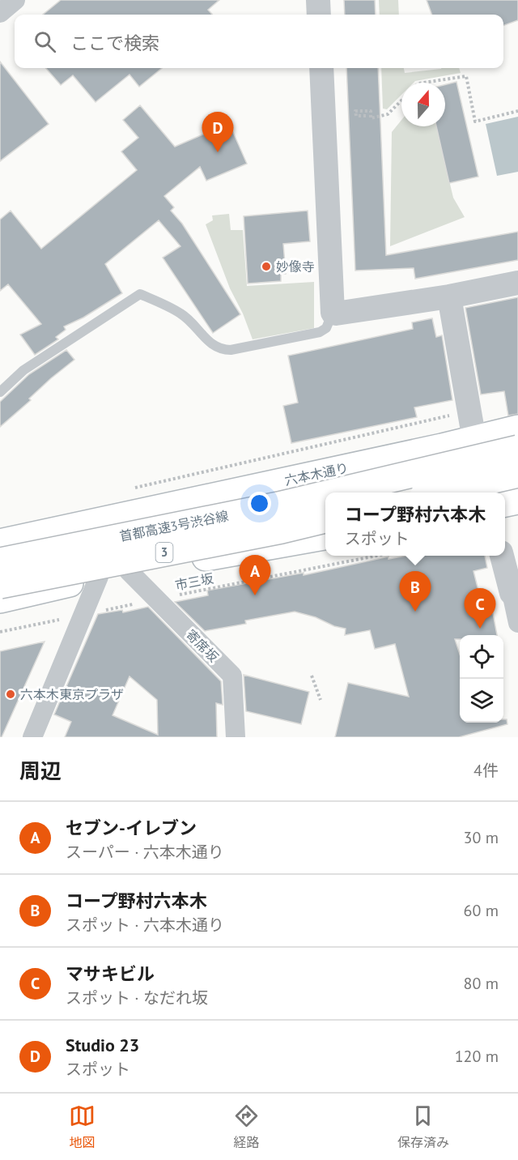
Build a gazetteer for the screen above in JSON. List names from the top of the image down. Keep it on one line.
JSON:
{"streets":{"main road":["六本木通り","首都高速3号渋谷線","3"],"street":["寄席坂"],"path":["市三坂"]},"crossings":[["市三坂","寄席坂"]],"places":["妙像寺","六本木東京プラザ"],"north":"top","page":{"search":"ここで検索","pins":["D","A","B","C"],"popup":["コープ野村六本木","スポット"],"heading":["周辺","4件"],"list":[{"mark":"A","name":"セブン-イレブン","note":"スーパー · 六本木通り","value":"30 m"},{"mark":"B","name":"コープ野村六本木","note":"スポット · 六本木通り","value":"60 m"},{"mark":"C","name":"マサキビル","note":"スポット · なだれ坂","value":"80 m"},{"mark":"D","name":"Studio 23","note":"スポット","value":"120 m"}],"nav":["地図","経路","保存済み"]}}
